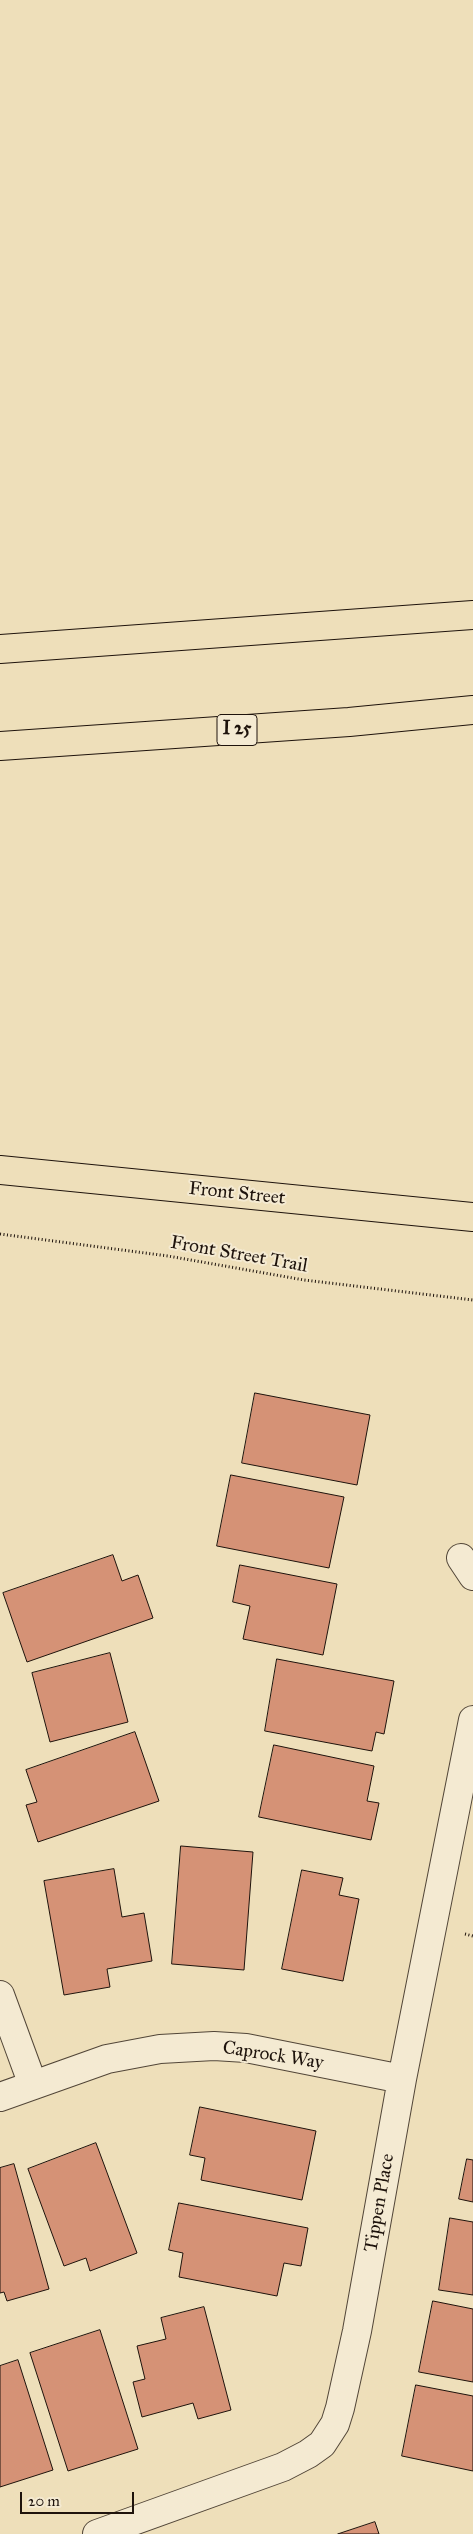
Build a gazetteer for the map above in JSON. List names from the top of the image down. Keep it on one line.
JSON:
{"streets":{"main road":["I 25","Front Street"],"street":["Caprock Way","Tippen Place"],"path":["Front Street Trail"]},"crossings":[["Caprock Way","Tippen Place"]],"scale_bar":"20 m"}
